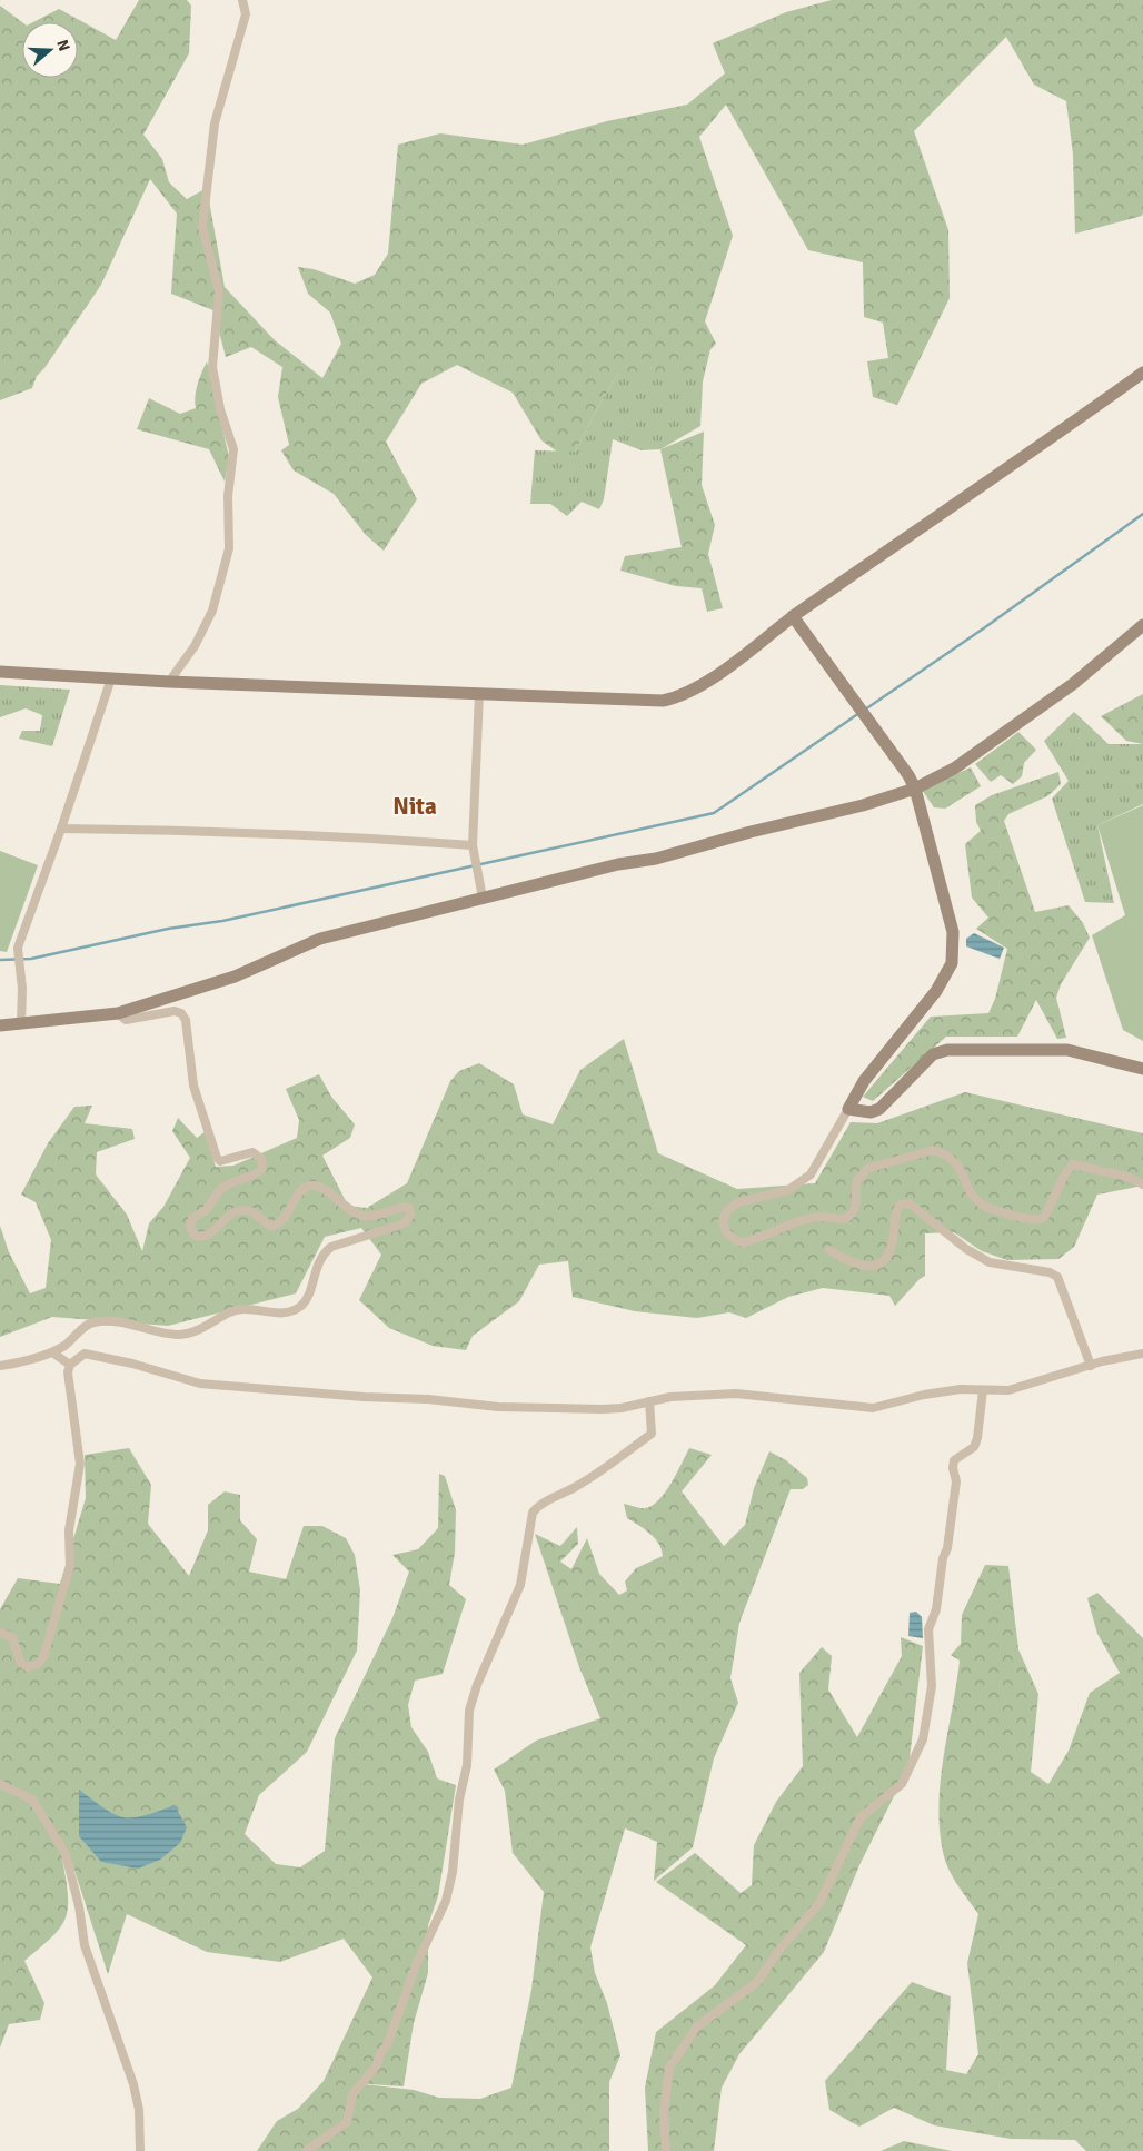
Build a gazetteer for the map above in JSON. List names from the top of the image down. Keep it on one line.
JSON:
{"districts":["Nita"],"north":"right"}
